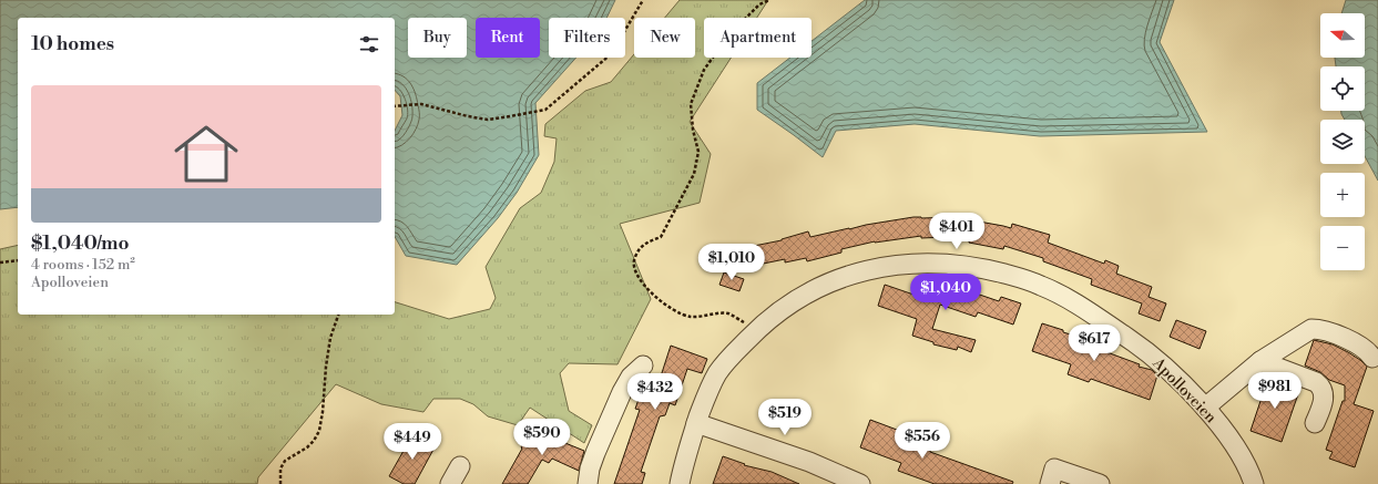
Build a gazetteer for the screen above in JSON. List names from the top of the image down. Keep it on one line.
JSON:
{"streets":{"street":["Apolloveien"]},"north":"left","page":{"map_buttons":["+","−"],"chip":["Buy","Rent","Filters","New","Apartment"],"heading":"10 homes","list":[{"name":"$1,040/mo","note":"4 rooms · 152 m² · Apolloveien"}],"price":["$401","$1,010","$1,040","$617","$981","$432","$519","$590","$556","$449"]}}
